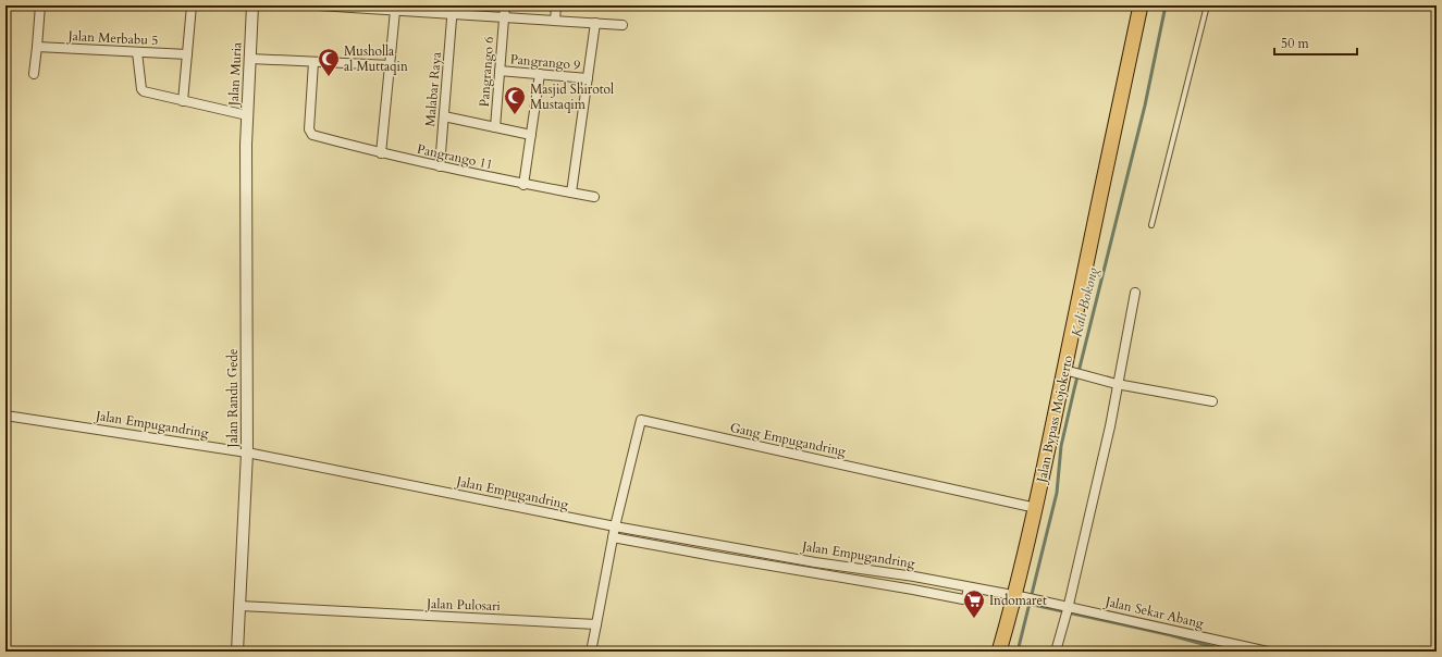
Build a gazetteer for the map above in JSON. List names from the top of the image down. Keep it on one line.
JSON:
{"streets":{"highway":["Jalan Bypass Mojokerto"],"street":["Jalan Merbabu 5","Pangrango 9","Pangrango 6","Jalan Muria","Malabar Raya","Pangrango 11","Jalan Randu Gede","Jalan Empugandring","Gang Empugandring","Jalan Pulosari","Jalan Sekar Abang"]},"crossings":[["Pangrango 9","Pangrango 6"],["Jalan Muria","Jalan Randu Gede"],["Malabar Raya","Pangrango 11"],["Jalan Randu Gede","Jalan Empugandring"],["Jalan Randu Gede","Jalan Pulosari"],["Jalan Bypass Mojokerto","Jalan Empugandring"],["Jalan Bypass Mojokerto","Gang Empugandring"],["Jalan Empugandring","Gang Empugandring"],["Jalan Empugandring","Jalan Sekar Abang"]],"water":["Kali Bokong"],"places":{"mosque":["Musholla al Muttaqin","Masjid Shirotol Mustaqim"],"supermarket":["Indomaret"]},"scale_bar":"50 m"}
